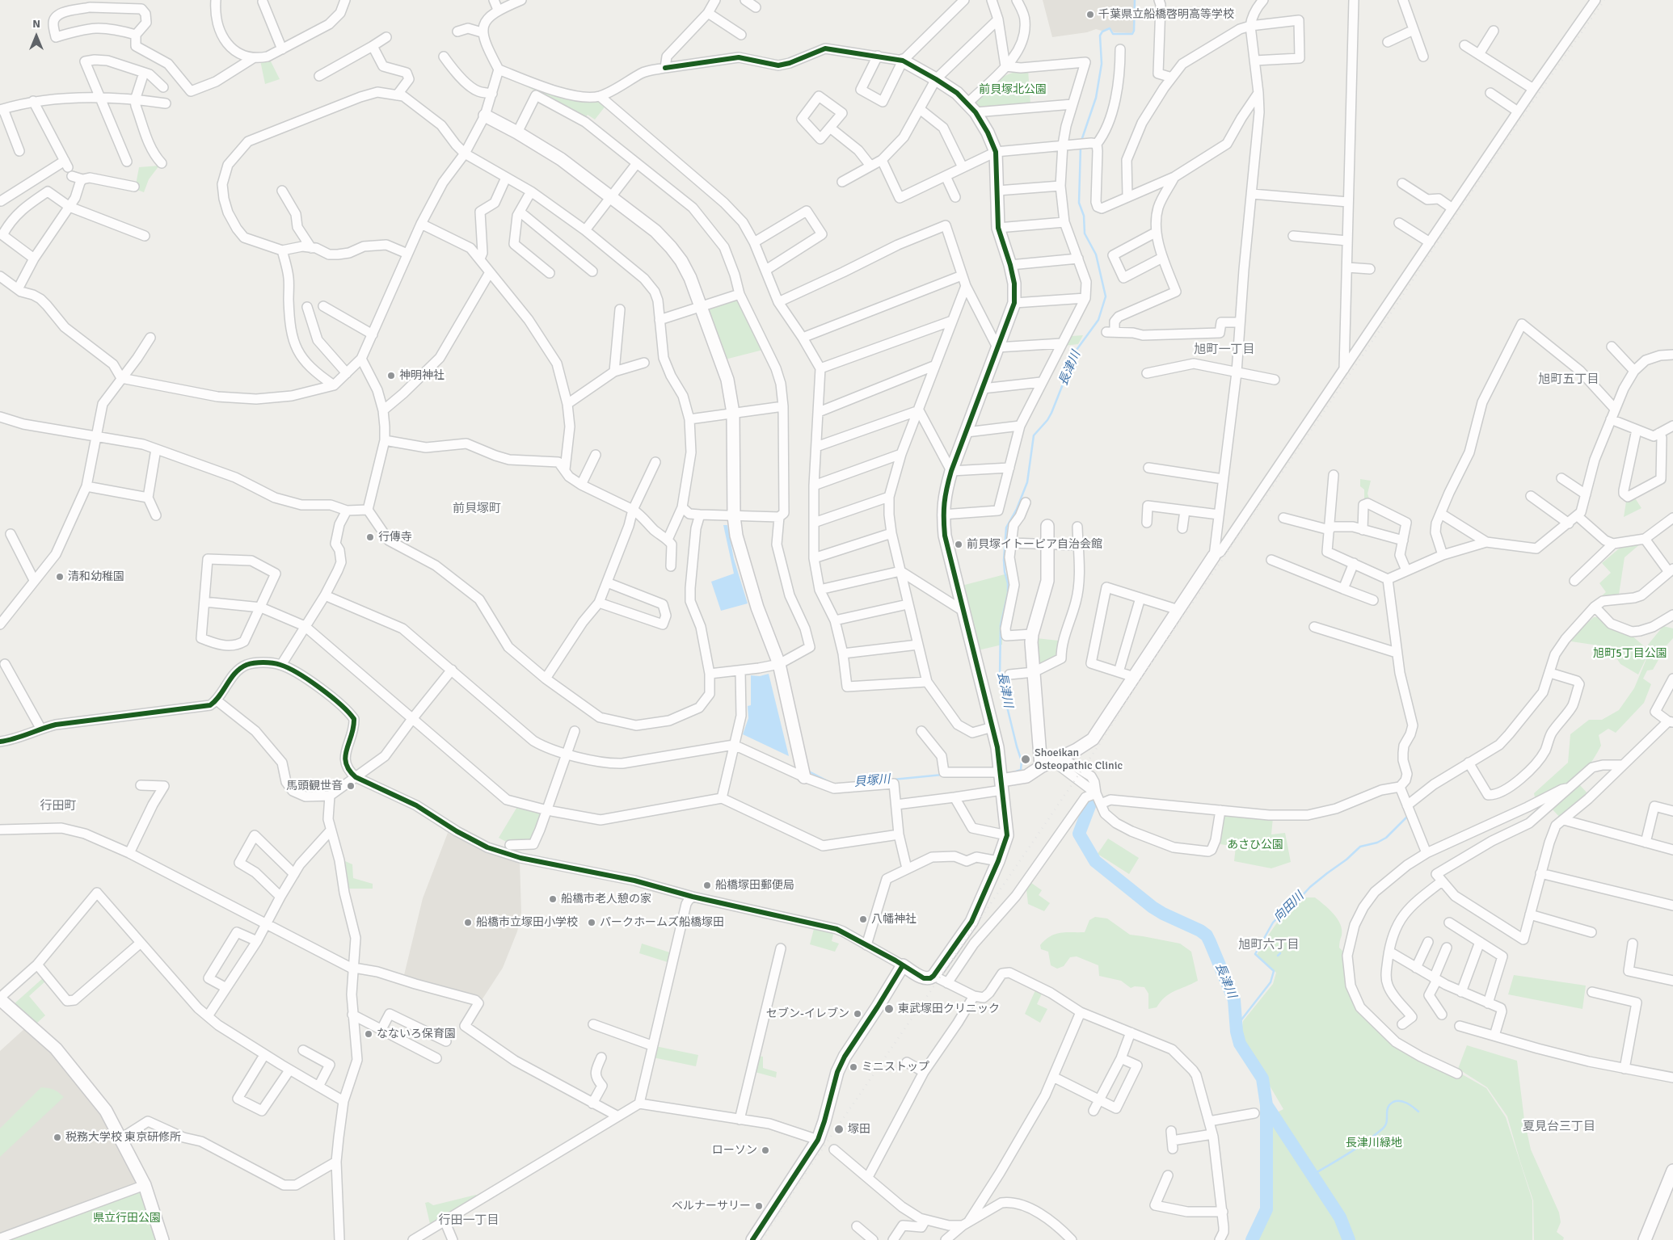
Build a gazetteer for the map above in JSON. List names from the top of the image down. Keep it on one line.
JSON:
{"districts":["旭町一丁目","旭町五丁目","前貝塚町","行田町","旭町六丁目","夏見台三丁目","行田一丁目"],"water":["長津川","貝塚川","向田川"],"parks":["前貝塚北公園","旭町5丁目公園","あさひ公園","長津川緑地","県立行田公園"],"places":["千葉県立船橋啓明高等学校","神明神社","行傳寺","前貝塚イトーピア自治会館","清和幼稚園","Shoeikan Osteopathic Clinic","馬頭観世音","船橋塚田郵便局","船橋市老人憩の家","八幡神社","船橋市立塚田小学校","パークホームズ船橋塚田","東武塚田クリニック","セブン-イレブン","なないろ保育園","ミニストップ","塚田","税務大学校 東京研修所","ローソン","ベルナーサリー"],"north":"top"}
